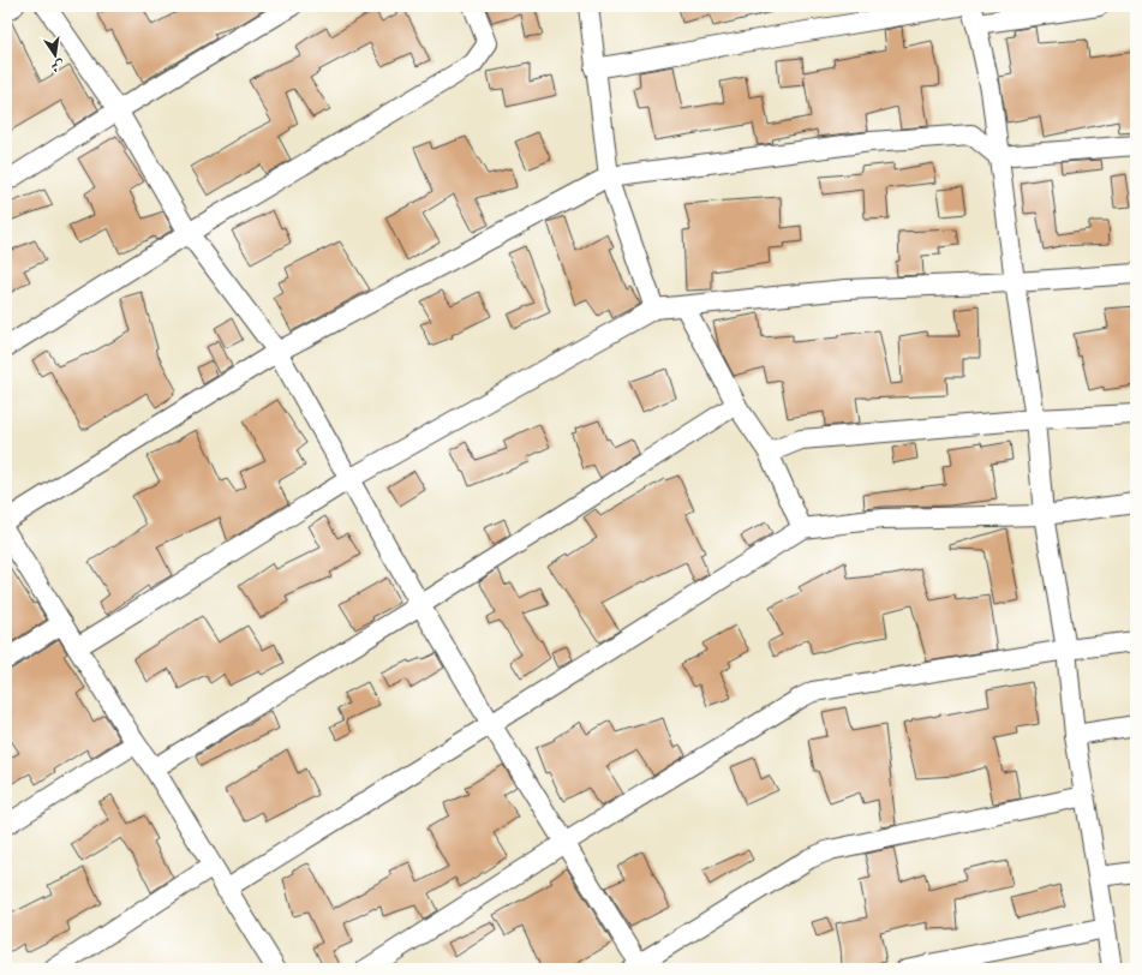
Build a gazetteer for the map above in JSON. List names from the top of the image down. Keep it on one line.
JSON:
{"north":"bottom"}
